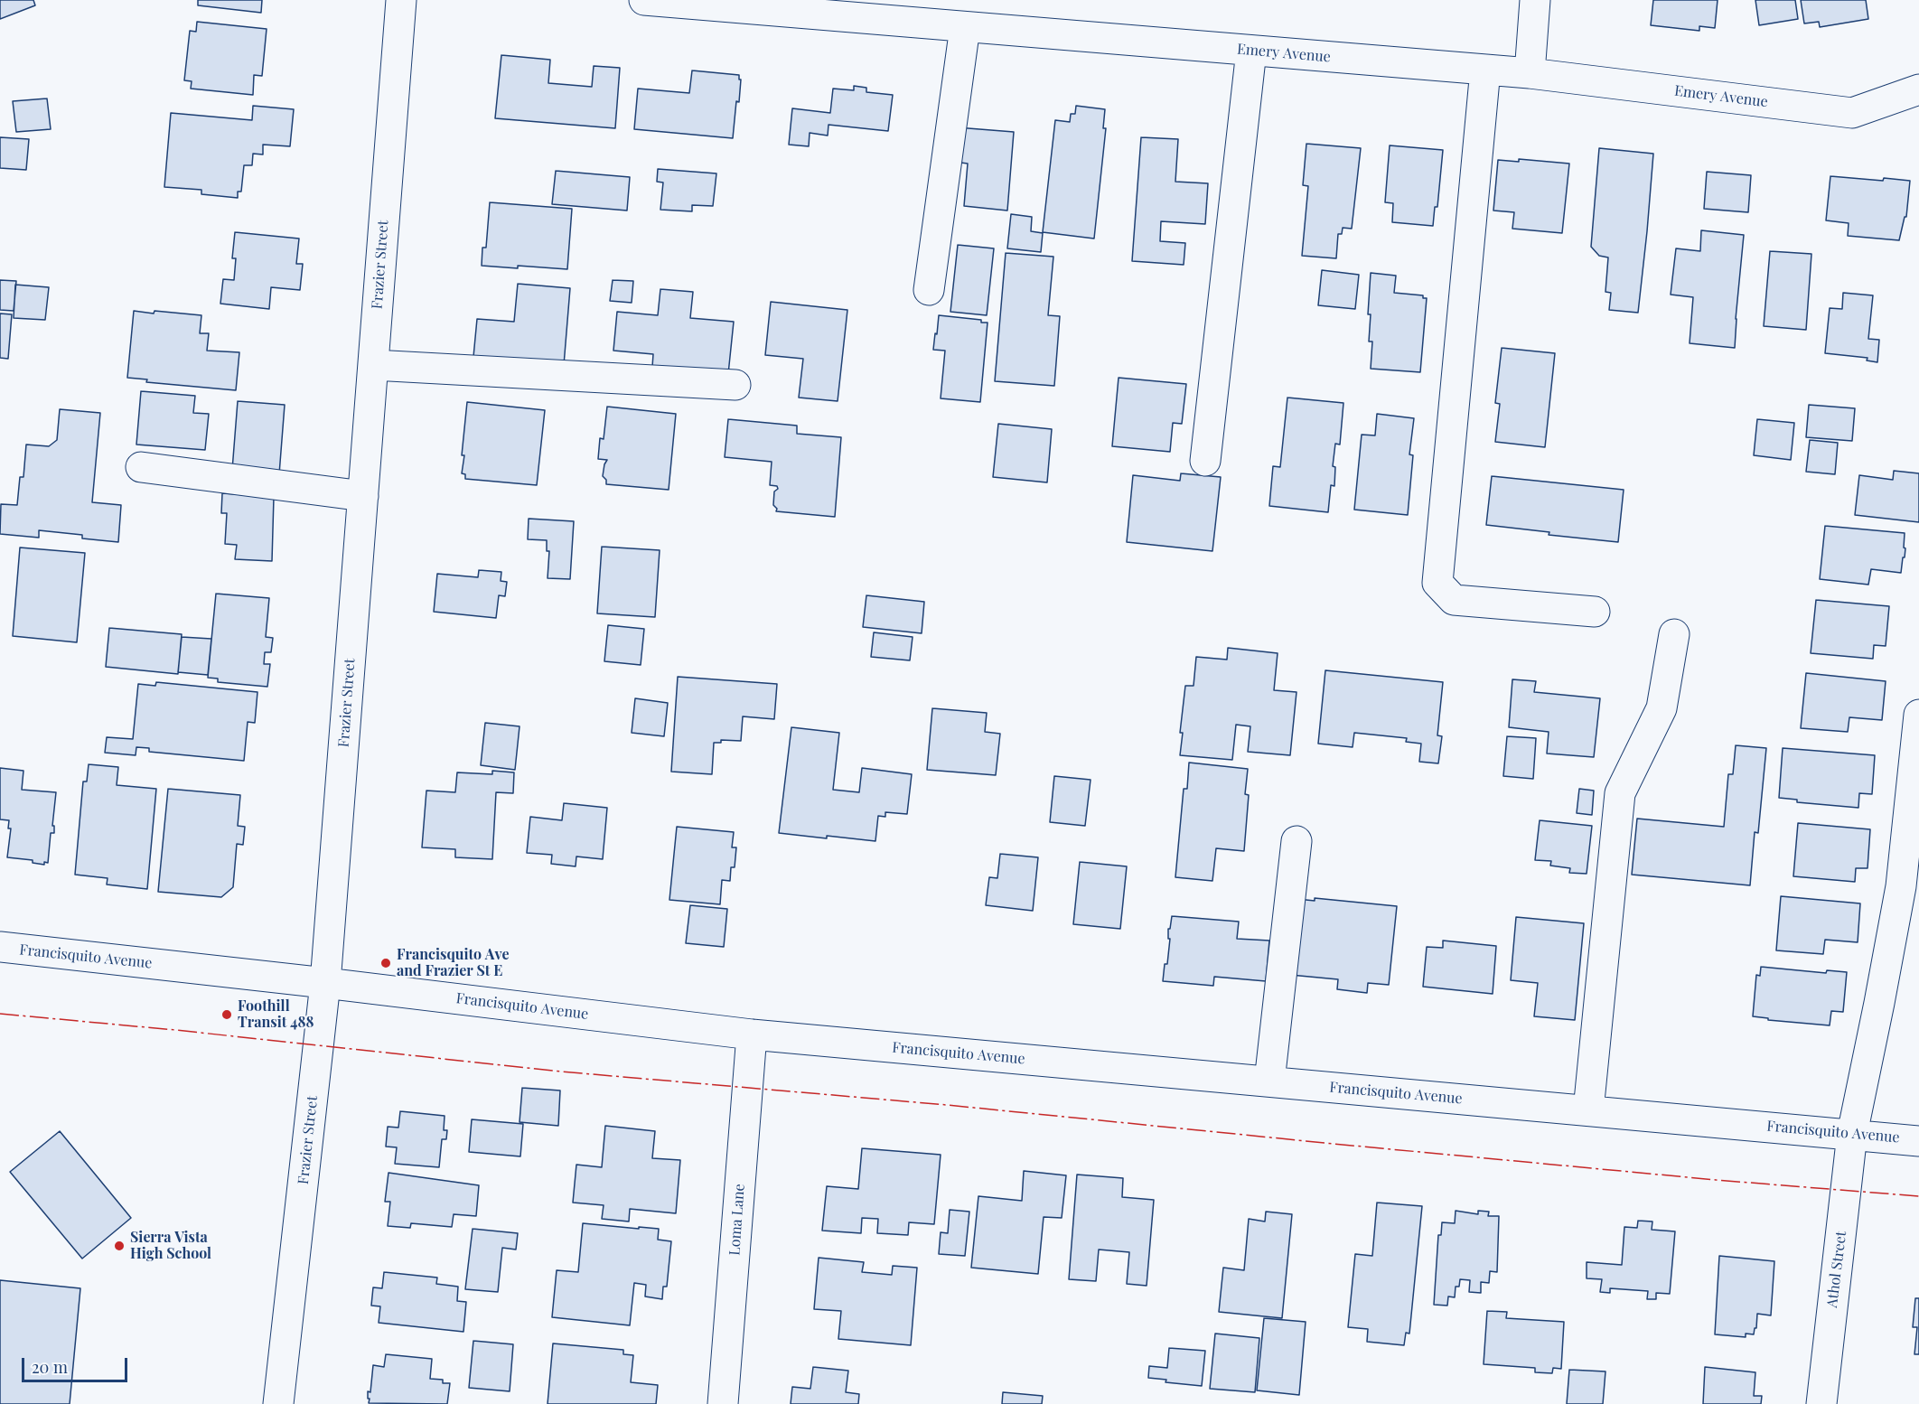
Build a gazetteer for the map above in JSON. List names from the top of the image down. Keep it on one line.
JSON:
{"streets":{"street":["Emery Avenue","Frazier Street","Francisquito Avenue","Loma Lane","Athol Street"]},"crossings":[["Frazier Street","Francisquito Avenue"],["Francisquito Avenue","Loma Lane"],["Francisquito Avenue","Athol Street"]],"places":["Francisquito Ave and Frazier St E","Foothill Transit 488","Sierra Vista High School"],"scale_bar":"20 m"}
